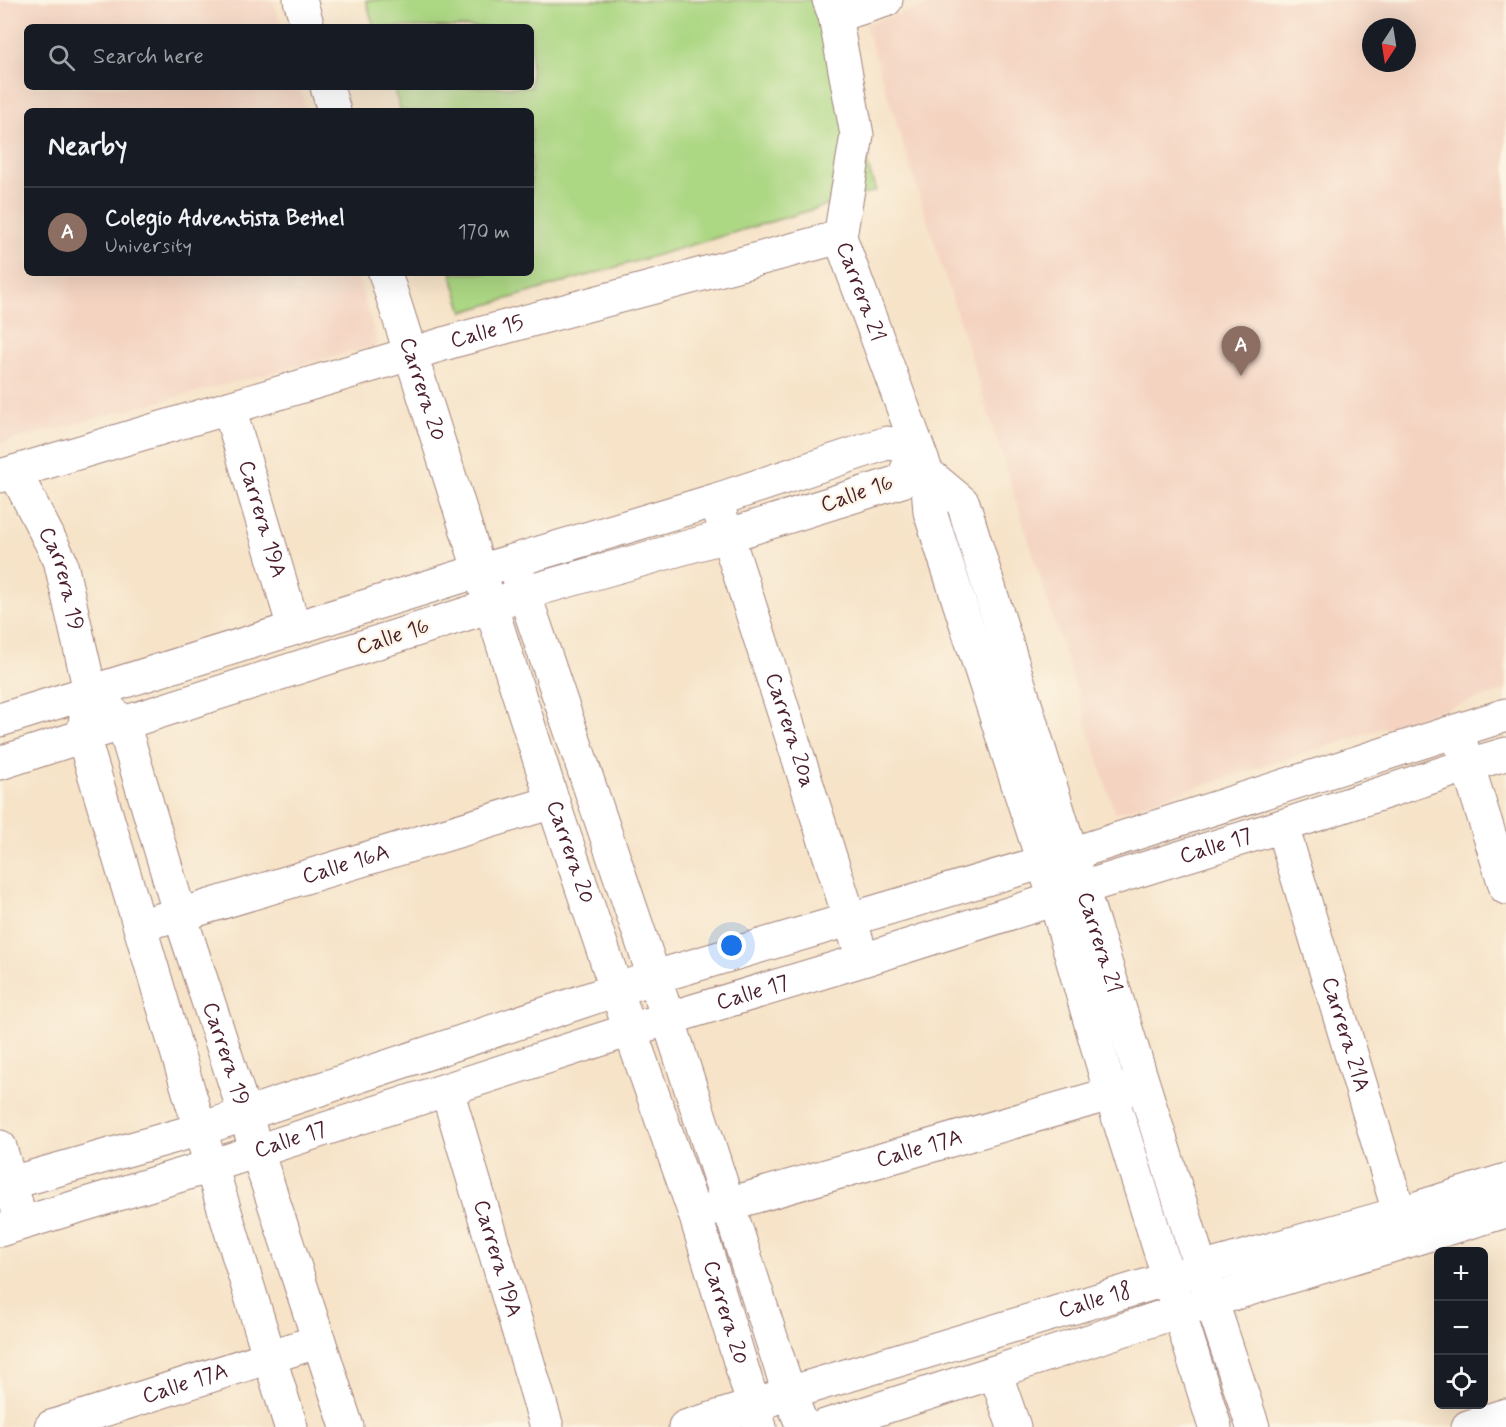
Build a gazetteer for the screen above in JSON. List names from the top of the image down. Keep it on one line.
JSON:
{"streets":{"street":["Carrera 21","Calle 15","Carrera 20","Calle 16","Carrera 19A","Carrera 19","Carrera 20a","Calle 17","Calle 16A","Carrera 21A","Calle 17A","Calle 18"]},"crossings":[["Carrera 21","Calle 15"],["Carrera 21","Calle 16"],["Carrera 21","Calle 17"],["Carrera 21","Calle 17A"],["Carrera 21","Calle 18"],["Calle 15","Carrera 20"],["Calle 15","Carrera 19A"],["Calle 15","Carrera 19"],["Carrera 20","Calle 16"],["Carrera 20","Calle 17"],["Carrera 20","Calle 16A"],["Carrera 20","Calle 17A"],["Carrera 20","Calle 18"],["Calle 16","Carrera 19A"],["Calle 16","Carrera 19"],["Calle 16","Carrera 20a"],["Carrera 19A","Calle 17"],["Carrera 19","Calle 17"],["Carrera 19","Calle 16A"],["Carrera 19","Calle 17A"],["Carrera 20a","Calle 17"],["Calle 17","Carrera 21A"],["Carrera 21A","Calle 18"]],"north":"bottom","page":{"search":"Search here","heading":"Nearby","list":[{"mark":"A","name":"Colegio Adventista Bethel","note":"University","value":"170 m"}],"pins":"A","map_buttons":["+","−"]}}
